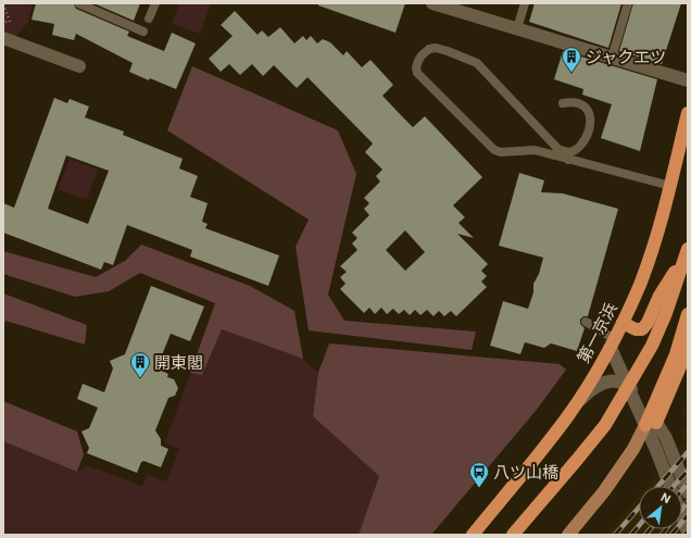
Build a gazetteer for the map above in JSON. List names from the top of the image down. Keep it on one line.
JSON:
{"streets":{"highway":["第一京浜"]},"places":{"building":["ジャクエツ","開東閣"],"bus stop":["八ツ山橋"]},"north":"top right"}
